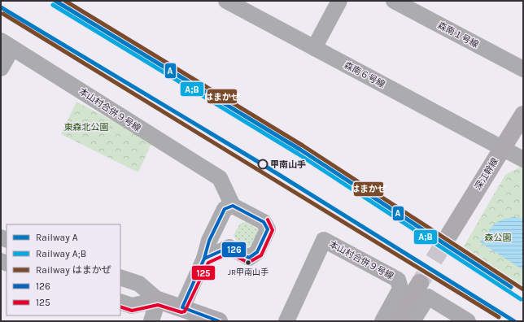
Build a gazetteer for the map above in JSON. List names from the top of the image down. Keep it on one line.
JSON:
{"streets":{"street":["森南１号線","森南６号線","本山村合併９号線","深江幹線"]},"crossings":[["森南６号線","深江幹線"]],"parks":["東森北公園","森公園"],"places":["甲南山手","JR甲南山手"],"lines":["rail line A","rail line はまかぜ","rail line A;B","transit line 126","transit line 125"],"legend":["Railway A","Railway A;B","Railway はまかぜ","126","125"]}
